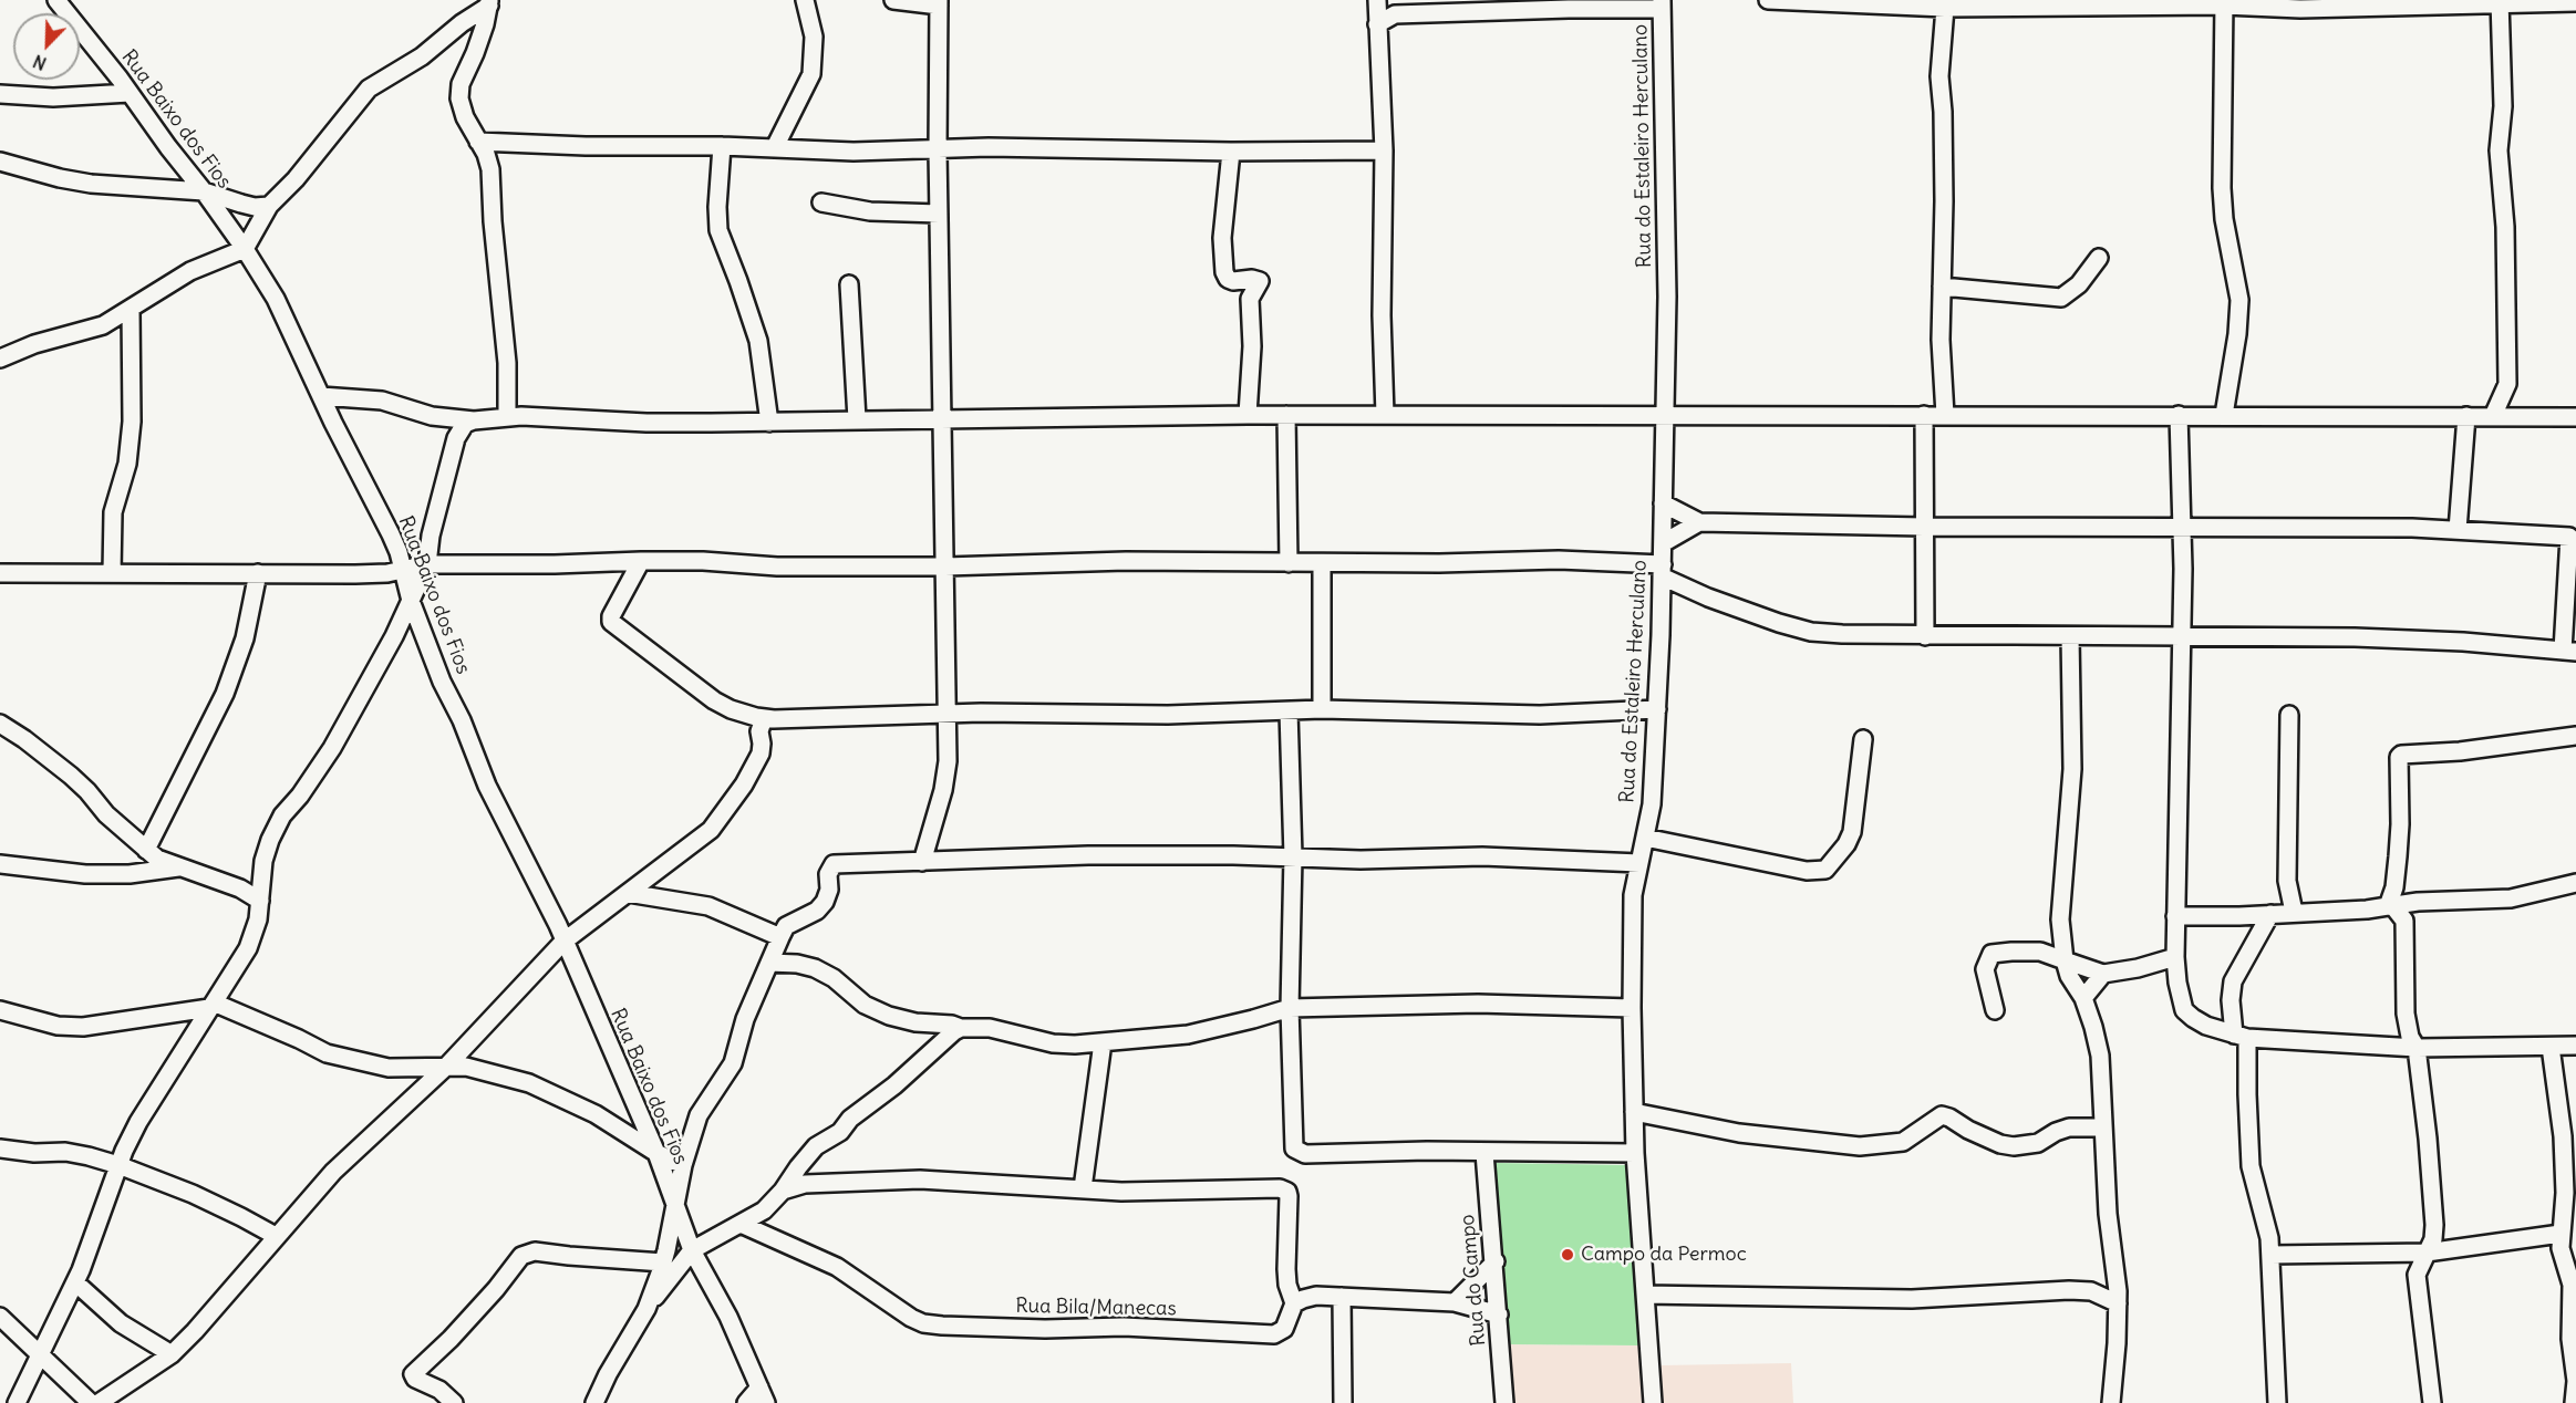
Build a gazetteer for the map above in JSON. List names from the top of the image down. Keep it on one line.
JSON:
{"streets":{"street":["Rua Baixo dos Fios","Rua do Estaleiro Herculano","Rua do Campo","Rua Bila/Manecas"]},"places":["Campo da Permoc"],"north":"bottom left"}
